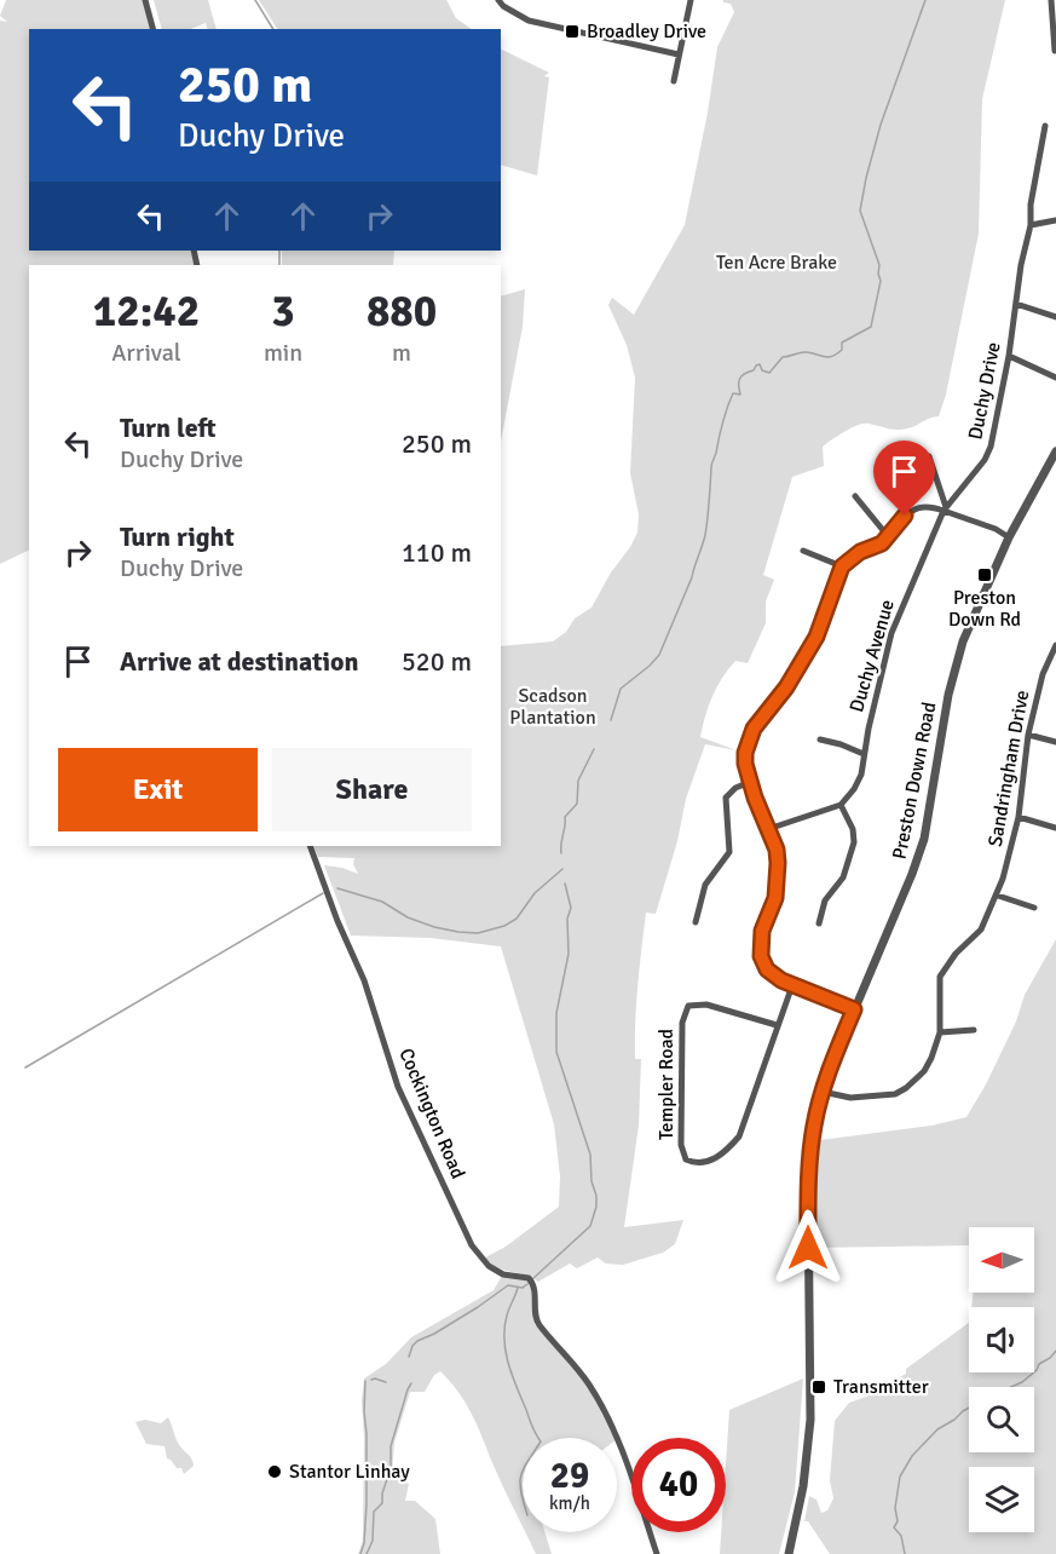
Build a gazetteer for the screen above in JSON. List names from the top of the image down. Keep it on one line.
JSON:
{"streets":{"street":["Duchy Drive","Duchy Avenue","Sandringham Drive","Preston Down Road","Templer Road","Cockington Road"]},"crossings":[["Duchy Drive","Duchy Avenue"],["Sandringham Drive","Preston Down Road"]],"parks":["Ten Acre Brake","Scadson Plantation"],"places":{"transit":["Broadley Drive","Preston Down Rd","Transmitter"],"other":["Stantor Linhay"]},"north":"left","page":{"turn":["250 m","Duchy Drive"],"eta":["12:42","Arrival","3","min","880","m"],"list":[{"name":"Turn left","note":"Duchy Drive","value":"250 m"},{"name":"Turn right","note":"Duchy Drive","value":"110 m"},{"name":"Arrive at destination","value":"520 m"}],"buttons":["Exit","Share"],"speed":"29 km/h","limit":"40"}}
